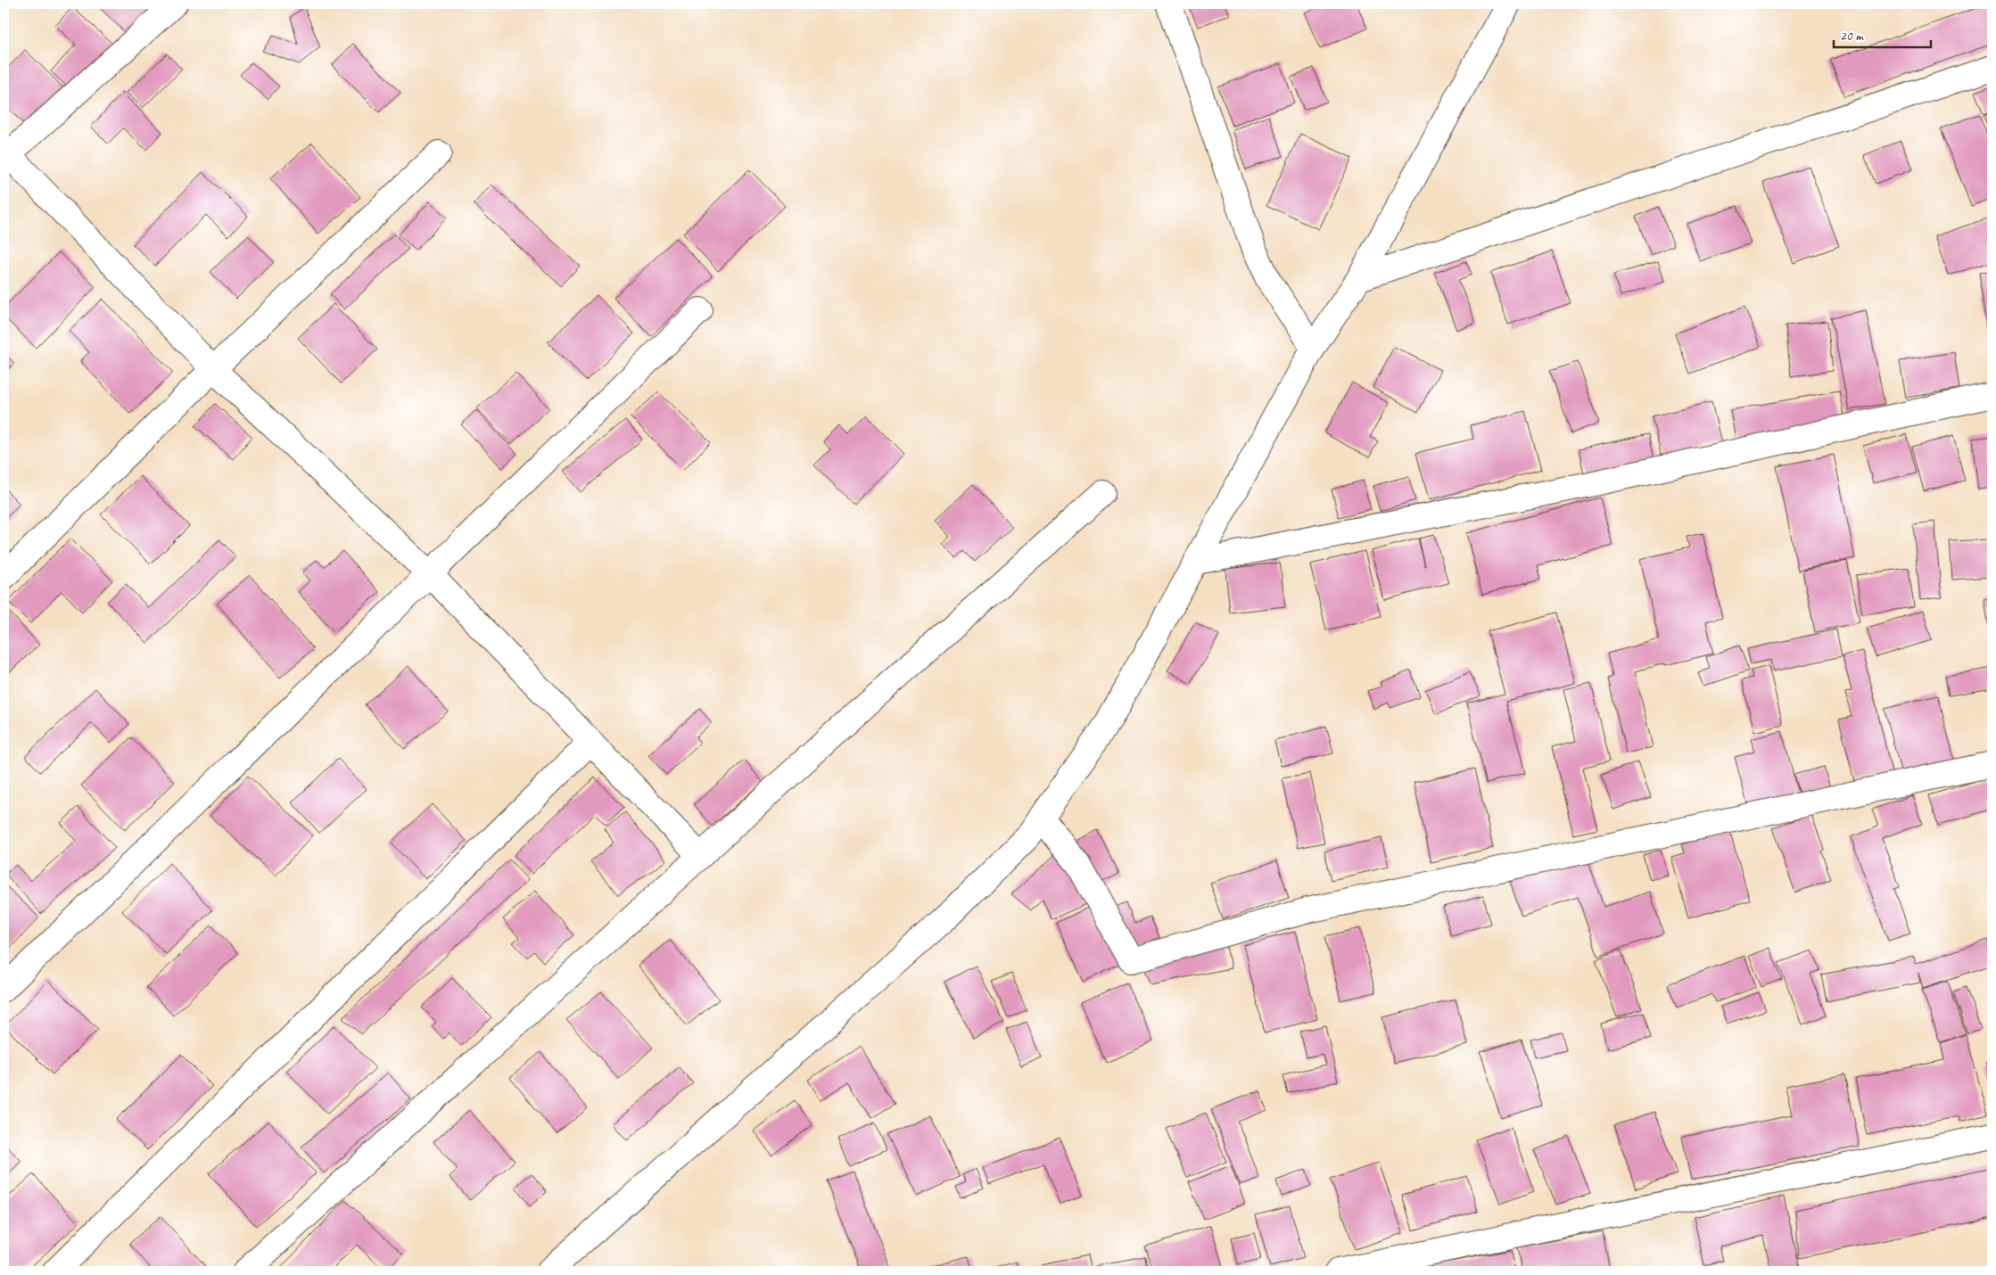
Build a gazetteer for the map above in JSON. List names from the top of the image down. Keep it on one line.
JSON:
{"scale_bar":"20 m"}
